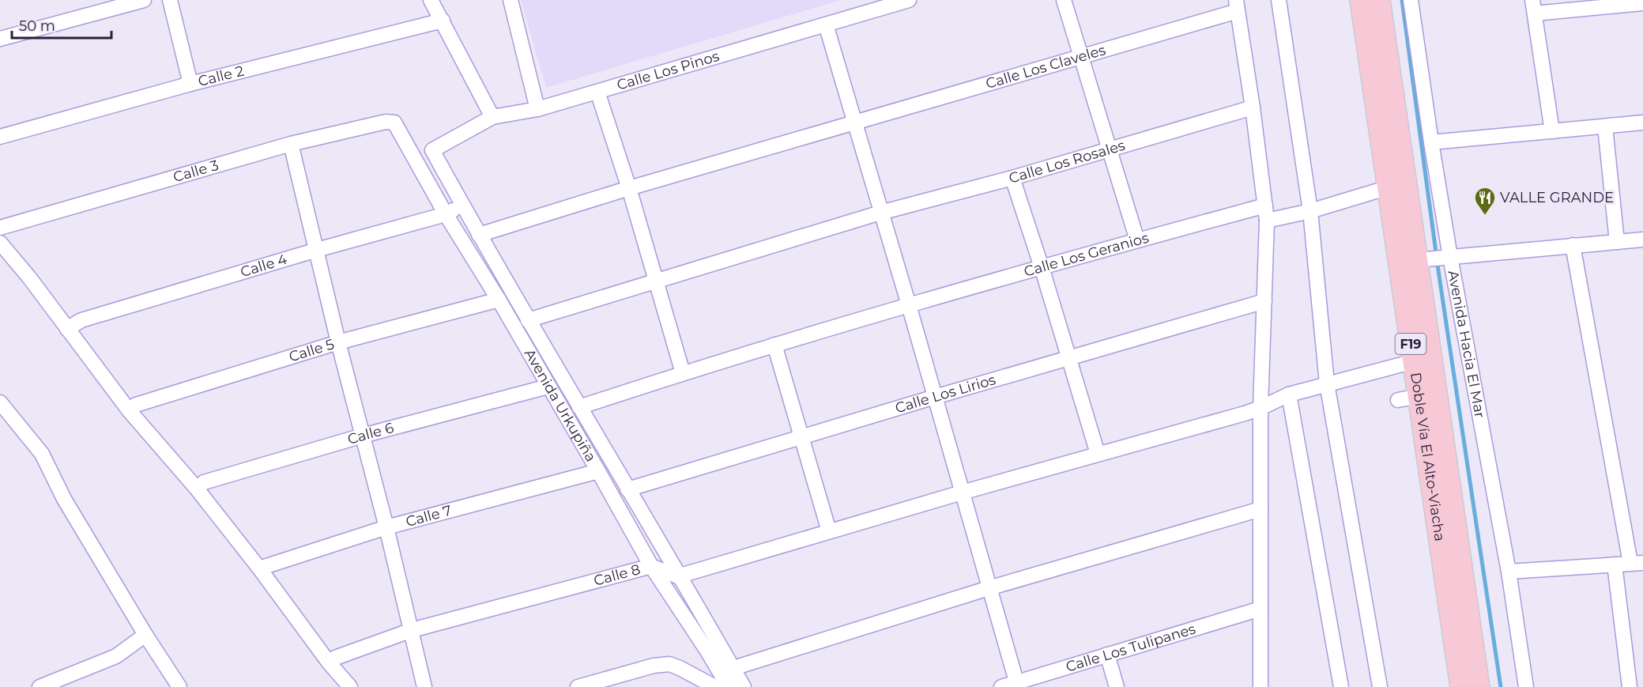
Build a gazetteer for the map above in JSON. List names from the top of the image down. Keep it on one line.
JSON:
{"streets":{"highway":["F19","Doble Vía El Alto-Viacha"],"street":["Calle Los Claveles","Calle Los Pinos","Calle 2","Calle Los Rosales","Calle 3","Calle Los Geranios","Calle 4","Avenida Hacia El Mar","Calle 5","Calle Los Lirios","Avenida Urkupiña","Calle 6","Calle 7","Calle 8","Calle Los Tulipanes"]},"crossings":[["Calle Los Pinos","Calle 4"],["Calle 3","Avenida Urkupiña"],["Calle 4","Avenida Urkupiña"],["Calle 5","Avenida Urkupiña"],["Avenida Urkupiña","Calle 6"],["Avenida Urkupiña","Calle 7"],["Avenida Urkupiña","Calle 8"]],"places":{"restaurant":["VALLE GRANDE"]},"scale_bar":"50 m"}
